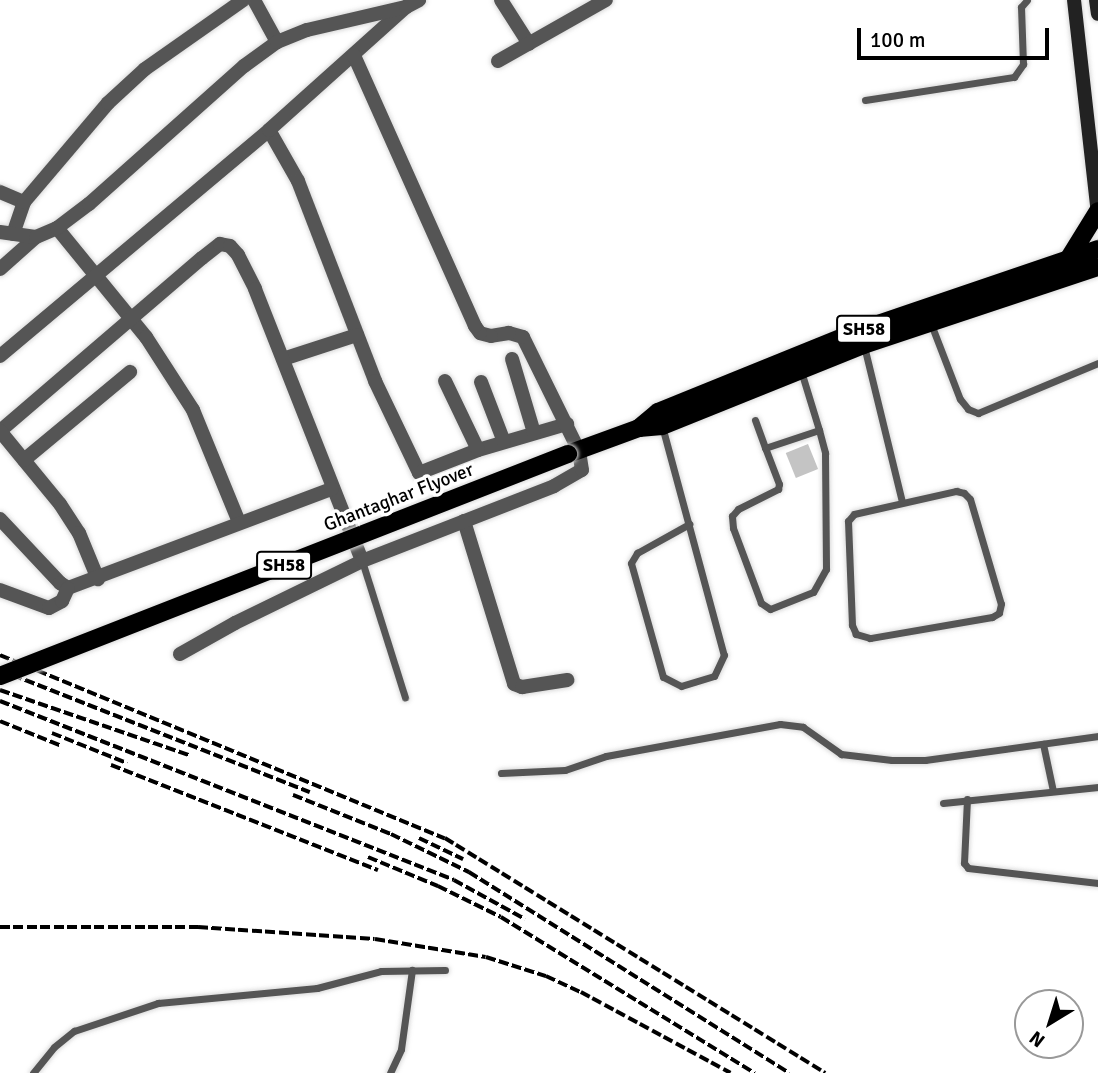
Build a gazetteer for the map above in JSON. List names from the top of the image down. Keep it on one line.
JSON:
{"streets":{"main road":["SH58","Ghantaghar Flyover"]},"crossings":[["SH58","Ghantaghar Flyover"]],"scale_bar":"100 m","north":"bottom left"}
